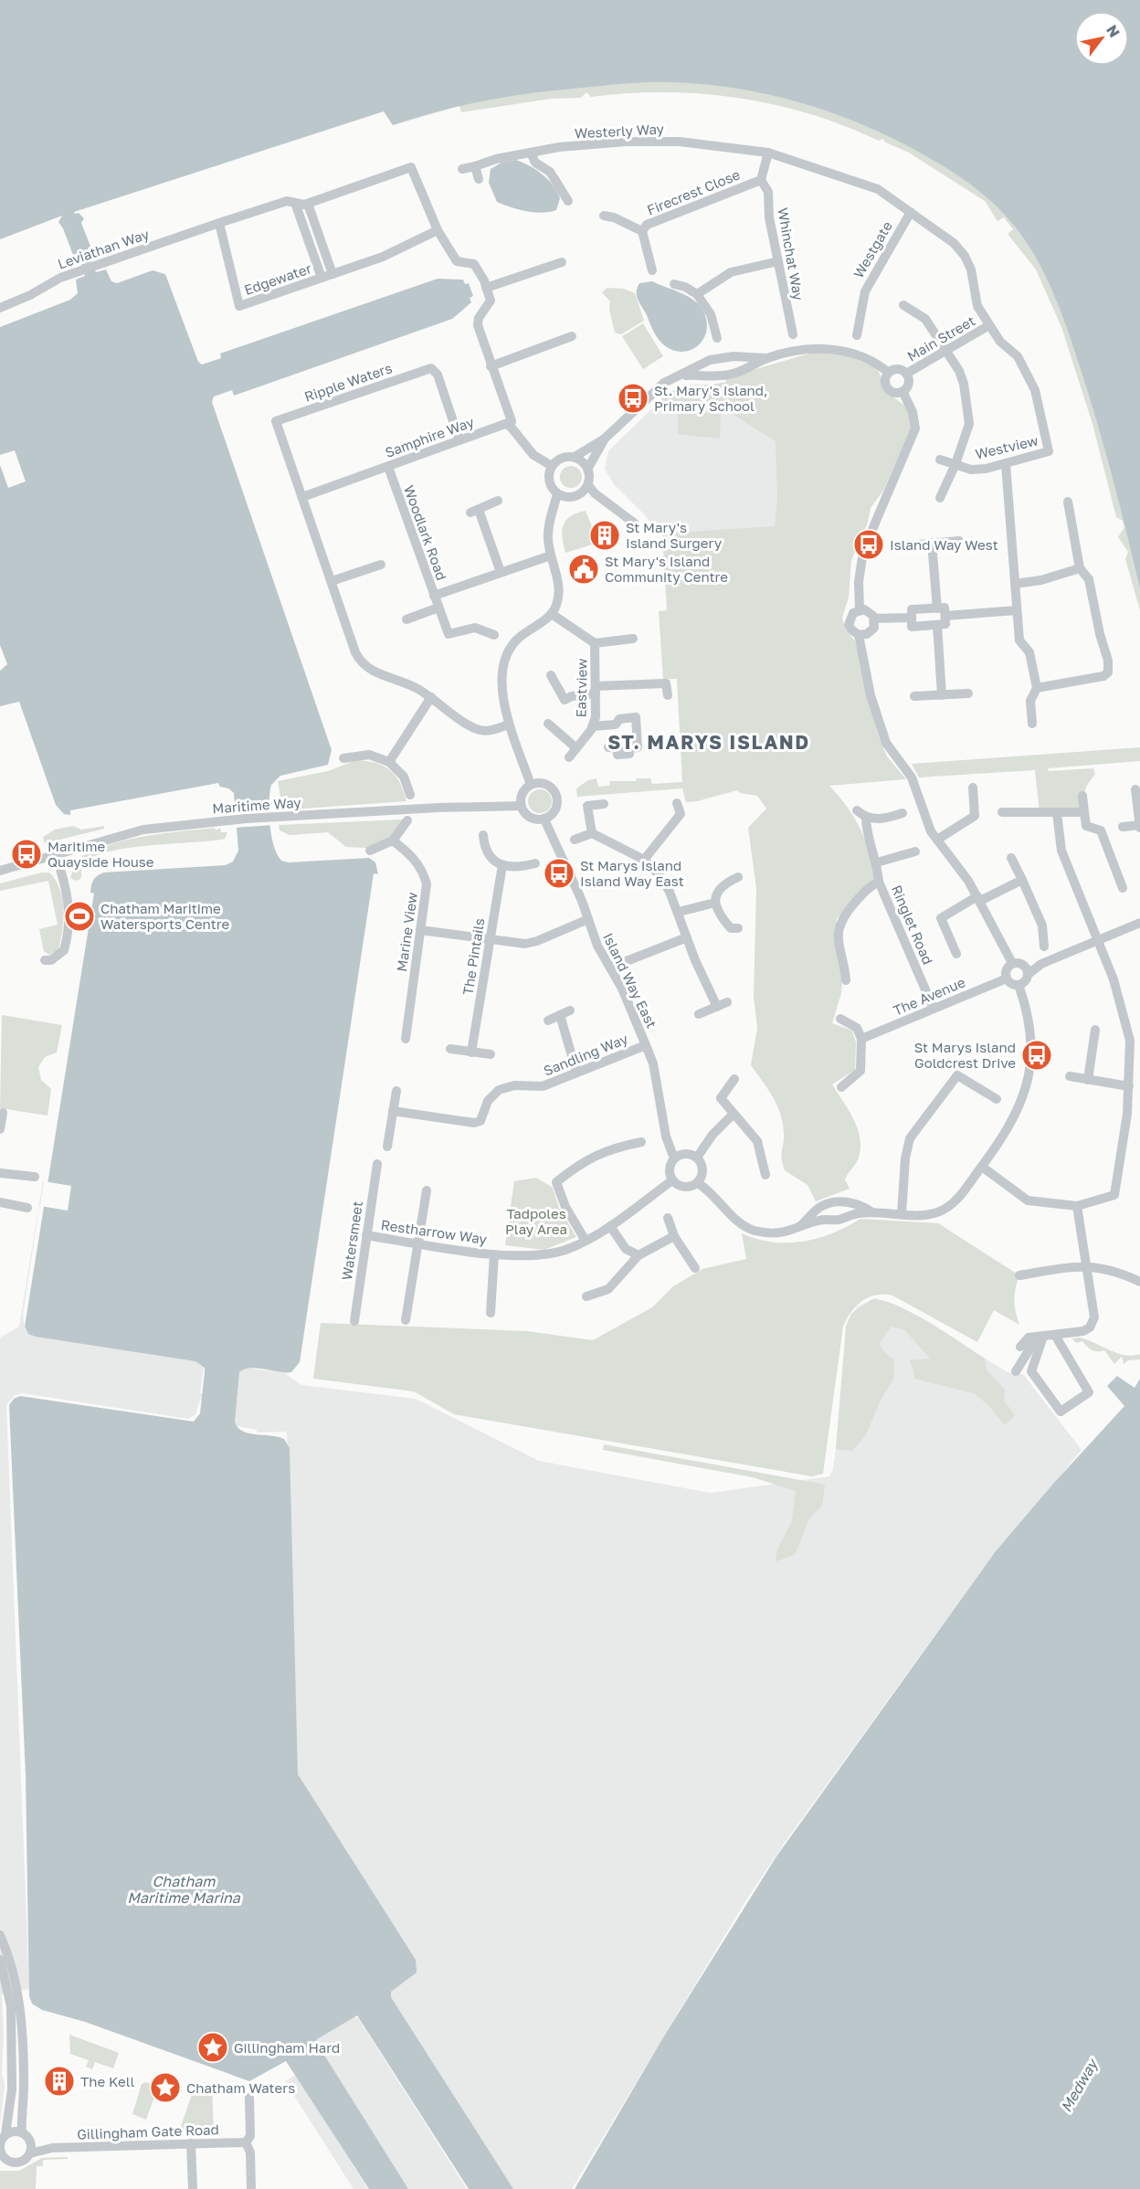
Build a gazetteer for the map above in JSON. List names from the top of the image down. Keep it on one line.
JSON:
{"streets":{"street":["Westerly Way","Firecrest Close","Leviathan Way","Westgate","Whinchat Way","Edgewater","Main Street","Ripple Waters","Samphire Way","Westview","Woodlark Road","Eastview","Maritime Way","Ringlet Road","Marine View","The Pintails","Island Way East","The Avenue","Sandling Way","Restharrow Way","Watersmeet","Gillingham Gate Road"]},"crossings":[["Westerly Way","Firecrest Close"],["Westerly Way","Westgate"],["Westerly Way","Main Street"],["Westerly Way","Westview"],["Firecrest Close","Whinchat Way"],["Leviathan Way","Edgewater"],["Ripple Waters","Samphire Way"],["Samphire Way","Woodlark Road"],["Maritime Way","Island Way East"],["Ringlet Road","The Avenue"],["Island Way East","Sandling Way"],["Island Way East","Restharrow Way"],["Restharrow Way","Watersmeet"]],"districts":["ST. MARYS ISLAND"],"water":["Chatham Maritime Marina","Medway"],"parks":["Tadpoles Play Area"],"places":{"bus stop":["St. Mary's Island, Primary School","Island Way West","Maritime Quayside House","St Marys Island Island Way East","St Marys Island Goldcrest Drive"],"building":["St Mary's Island Surgery","The Kell"],"public building":["St Mary's Island Community Centre"],"sports":["Chatham Maritime Watersports Centre"],"place":["Gillingham Hard","Chatham Waters"]},"north":"top right"}
